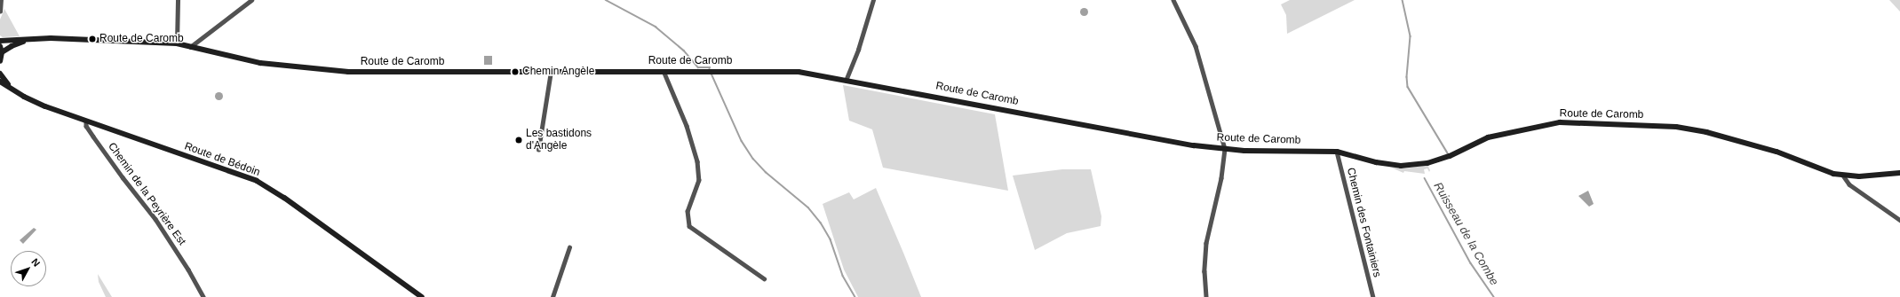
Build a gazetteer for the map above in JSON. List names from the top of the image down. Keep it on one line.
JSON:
{"streets":{"main road":["Route de Caromb","Route de Bédoin"],"street":["Chemin de la Peyrière Est","Chemin des Fontainiers"]},"crossings":[["Route de Caromb","Chemin des Fontainiers"],["Route de Bédoin","Chemin de la Peyrière Est"]],"water":["Ruisseau de la Combe"],"places":["Route de Caromb","Chemin Angèle","Les bastidons d'Angèle"],"north":"top right"}
